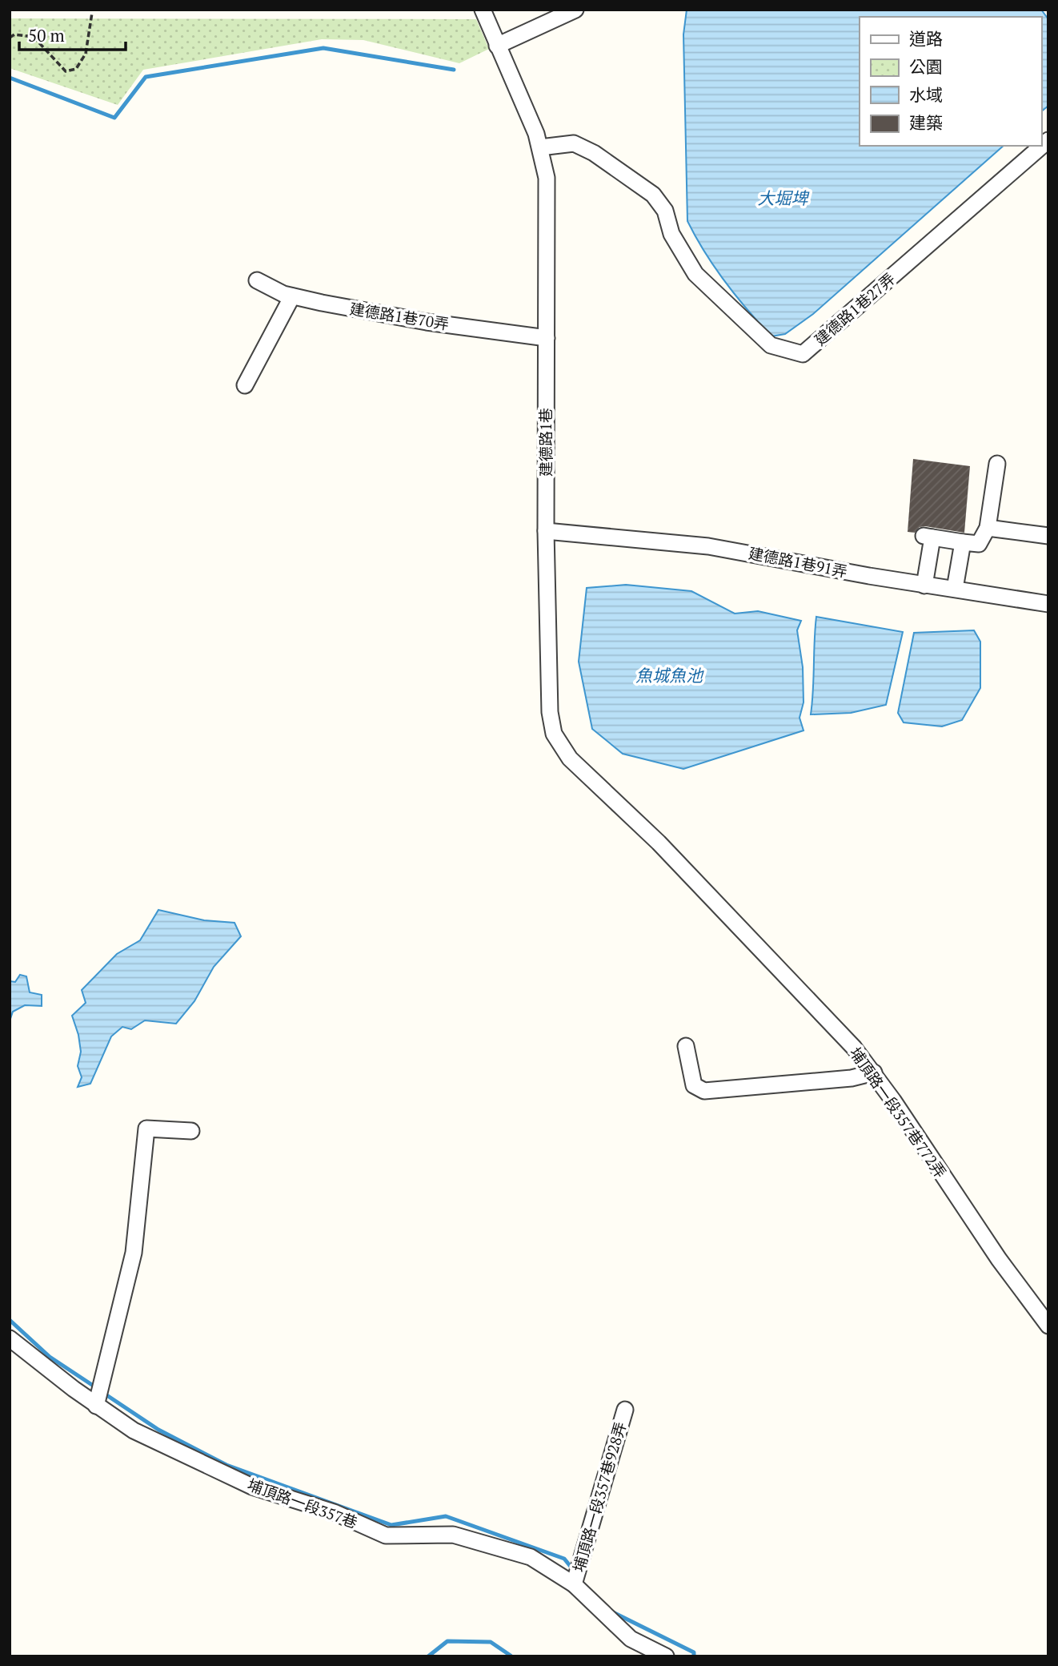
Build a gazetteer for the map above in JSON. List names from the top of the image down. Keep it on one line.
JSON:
{"streets":{"street":["建德路1巷27弄","建德路1巷70弄","建德路1巷","建德路1巷91弄","埔頂路一段357巷772弄","埔頂路一段357巷928弄","埔頂路一段357巷"]},"crossings":[["建德路1巷27弄","建德路1巷"],["建德路1巷70弄","建德路1巷"],["建德路1巷","建德路1巷91弄"],["建德路1巷","埔頂路一段357巷772弄"],["埔頂路一段357巷928弄","埔頂路一段357巷"]],"water":["大堀埤","魚城魚池"],"legend":["道路","公園","水域","建築"],"scale_bar":"50 m"}
